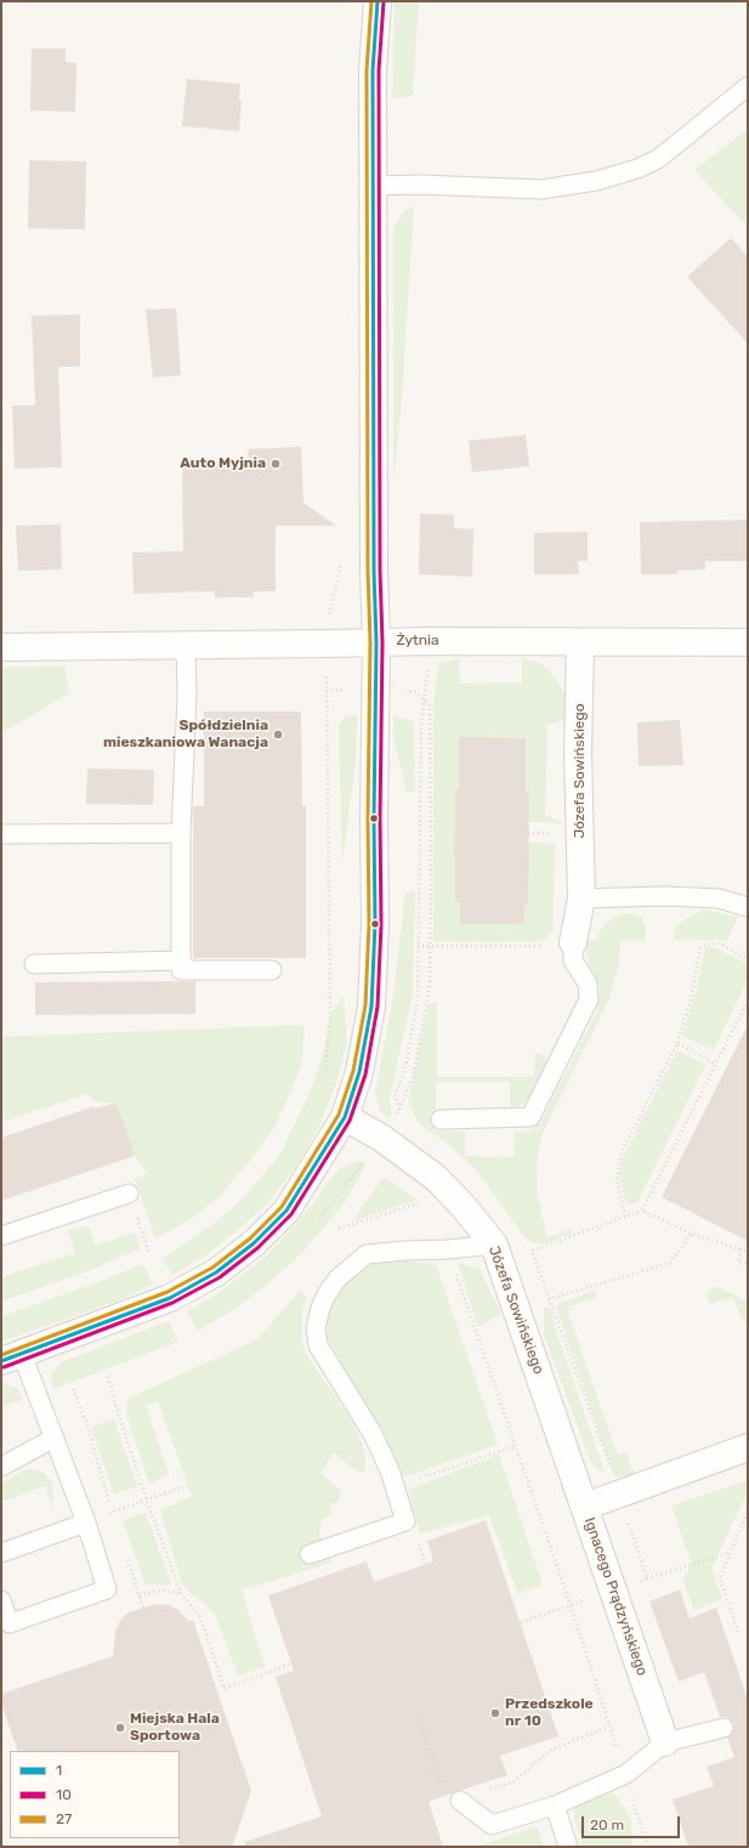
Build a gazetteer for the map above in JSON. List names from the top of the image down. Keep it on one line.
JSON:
{"streets":{"street":["Żytnia","Józefa Sowińskiego","Ignacego Prądzyńskiego"]},"crossings":[["Żytnia","Józefa Sowińskiego"],["Józefa Sowińskiego","Ignacego Prądzyńskiego"]],"places":["Auto Myjnia","Spółdzielnia mieszkaniowa Wanacja","Przedszkole nr 10","Miejska Hala Sportowa"],"lines":["transit line 1","transit line 10","transit line 27"],"legend":["1","10","27"],"scale_bar":"20 m"}
